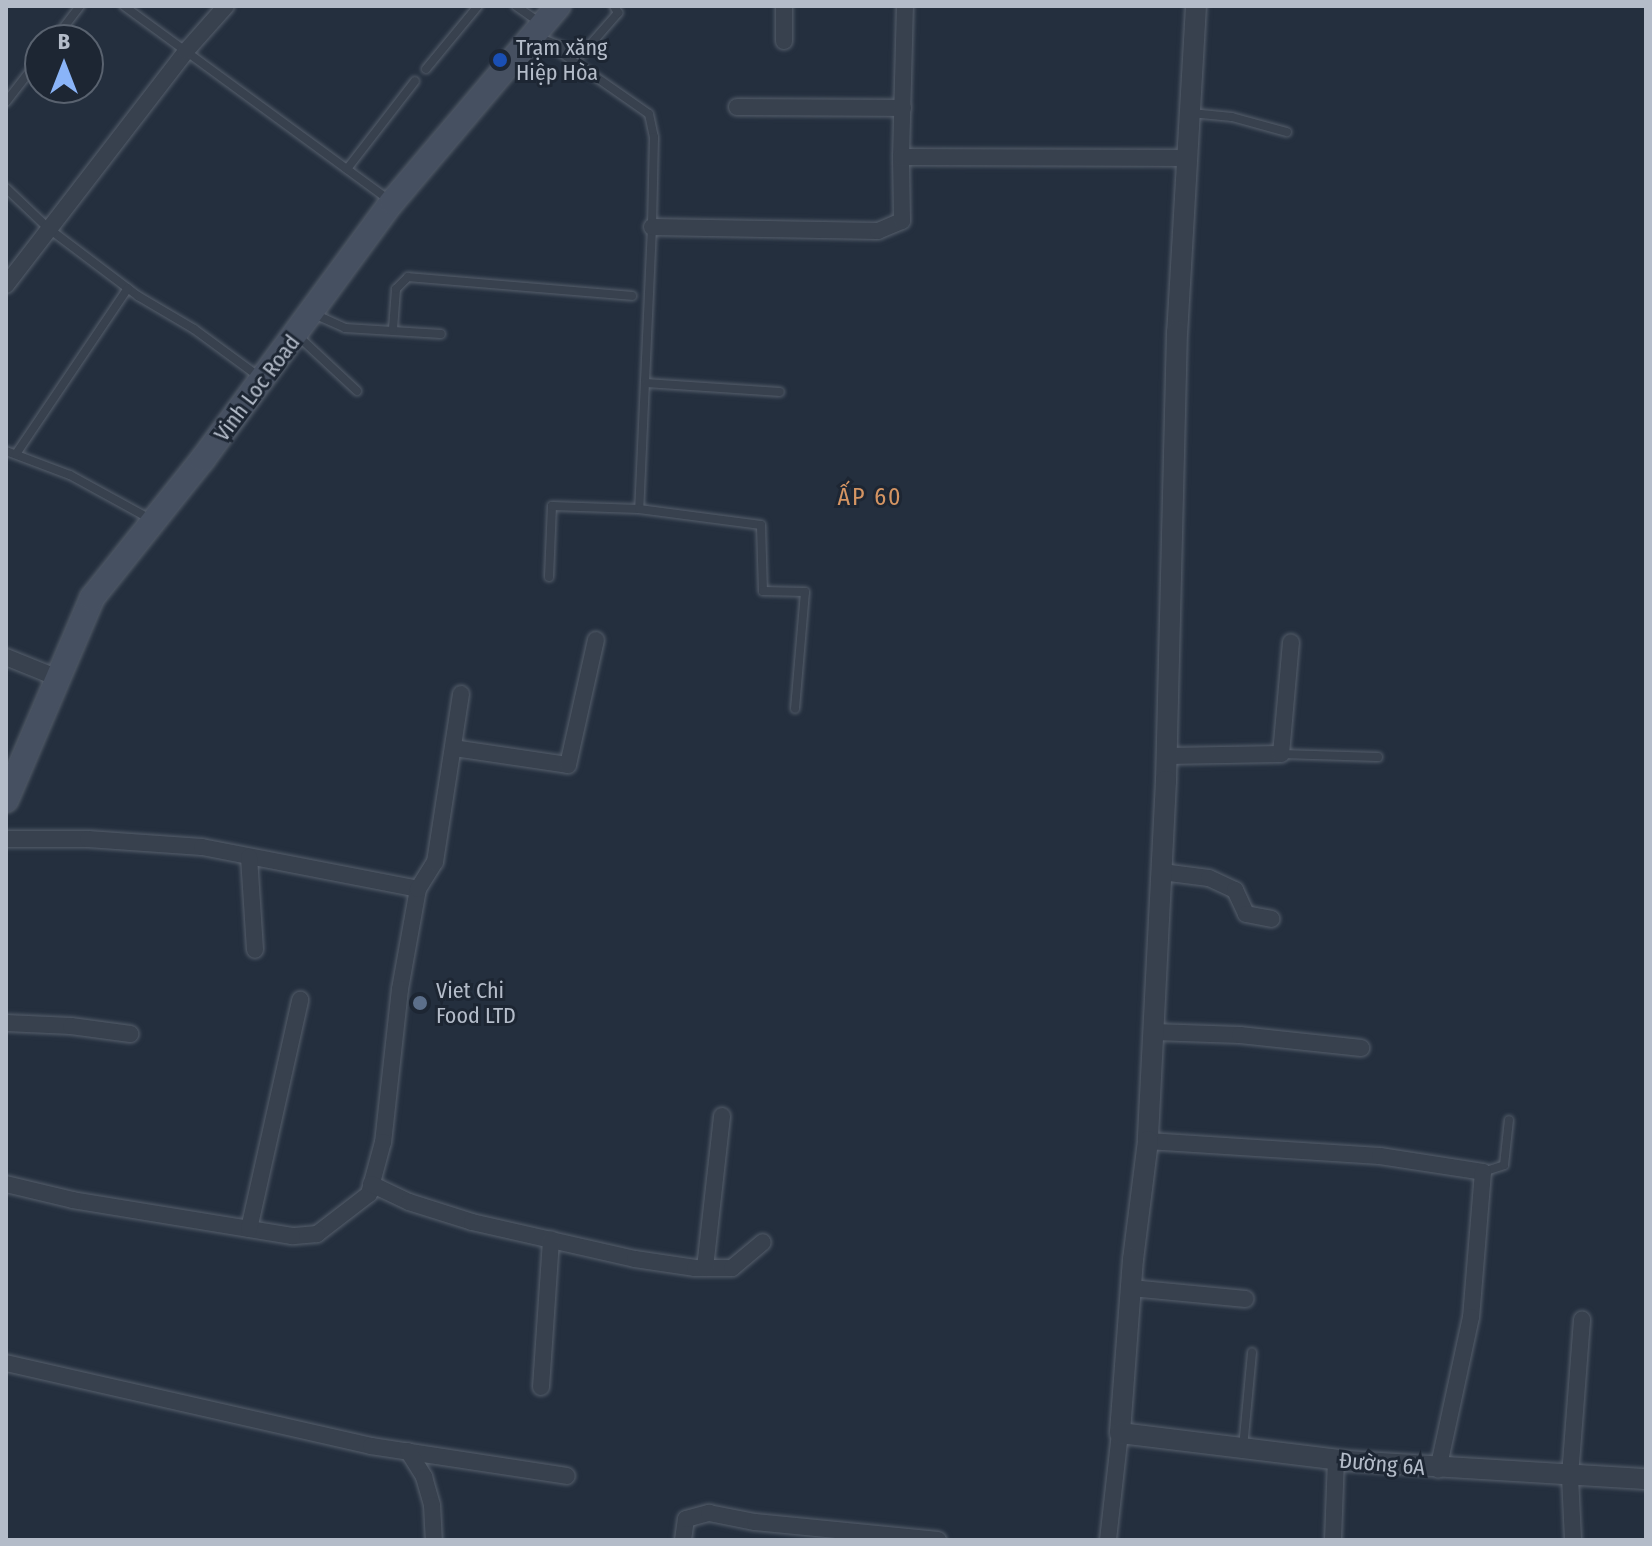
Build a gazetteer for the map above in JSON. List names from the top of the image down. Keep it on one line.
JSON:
{"streets":{"main road":["Vinh Loc Road"],"street":["Đường 6A"]},"districts":["ẤP 60"],"places":["Trạm xăng Hiệp Hòa","Viet Chi Food LTD"],"north":"top"}
